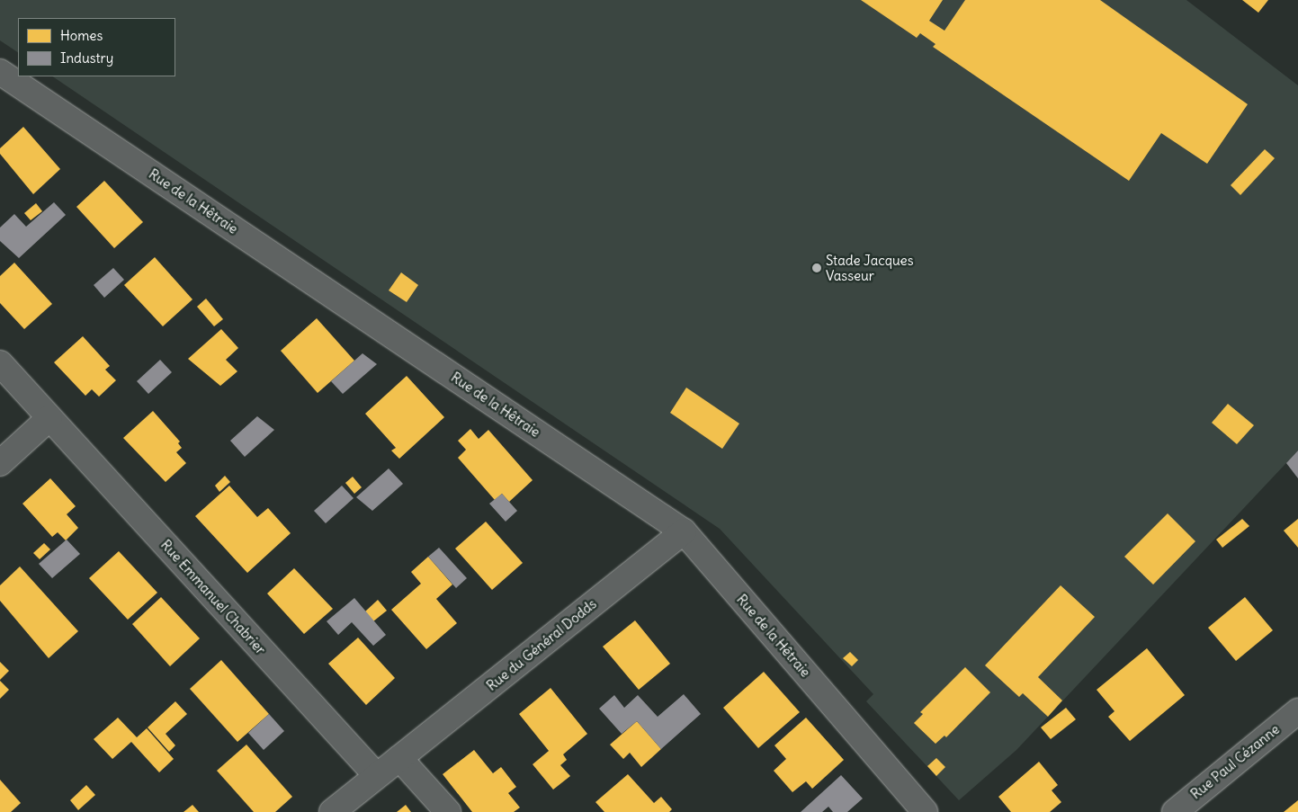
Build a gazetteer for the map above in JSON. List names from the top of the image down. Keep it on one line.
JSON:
{"streets":{"street":["Rue de la Hêtraie","Rue Emmanuel Chabrier","Rue du Général Dodds","Rue Paul Cézanne"]},"crossings":[["Rue de la Hêtraie","Rue du Général Dodds"],["Rue Emmanuel Chabrier","Rue du Général Dodds"]],"places":["Stade Jacques Vasseur"],"legend":["Homes","Industry"]}
